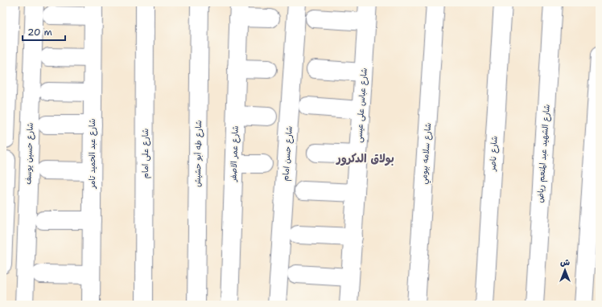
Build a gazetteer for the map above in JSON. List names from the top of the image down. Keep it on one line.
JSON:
{"streets":{"street":["شارع عباس على عيسى","شارع حسين يوسف","شارع عبد الحميد تامر","شارع على امام","شارع طه أبو حشيش","شارع عمر الاصفر","شارع حسن امام","شارع سلامه بيومي","شارع ناصر","شارع الشهيد عبد المنعم رياض"]},"districts":["بولاق الدكرور"],"scale_bar":"20 m","north":"top"}
